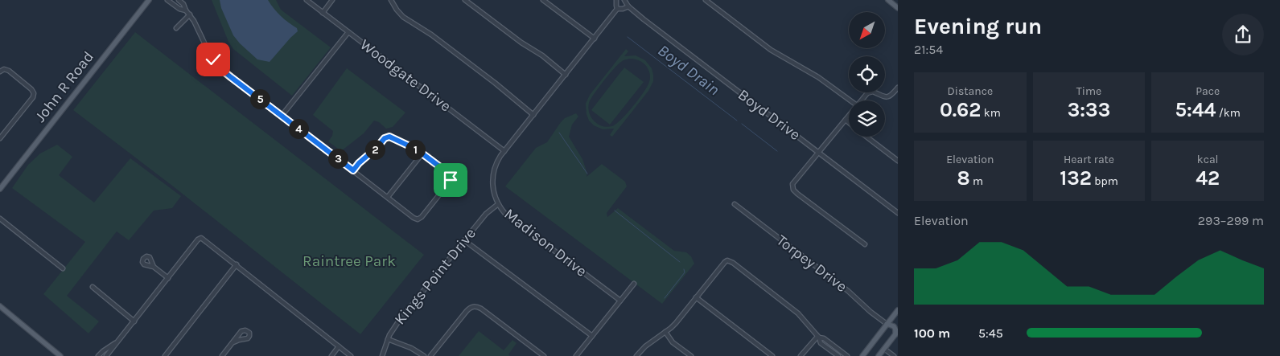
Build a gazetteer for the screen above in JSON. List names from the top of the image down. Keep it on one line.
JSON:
{"streets":{"main road":["John R Road"],"street":["Woodgate Drive","Boyd Drive","Madison Drive","Torpey Drive","Kings Point Drive"]},"crossings":[["Woodgate Drive","Madison Drive"],["Madison Drive","Kings Point Drive"]],"water":["Boyd Drain"],"parks":["Raintree Park"],"north":"bottom left","page":{"heading":["Evening run","21:54"],"stats":[["Distance","0.62 km"],["Time","3:33"],["Pace","5:44 /km"],["Elevation","8 m"],["Heart rate","132 bpm"],["kcal","42"]],"pins":["5","4","1","2","3"],"chart":["Elevation","293–299 m"],"list":[{"name":"100 m","note":"5:45"}]}}
